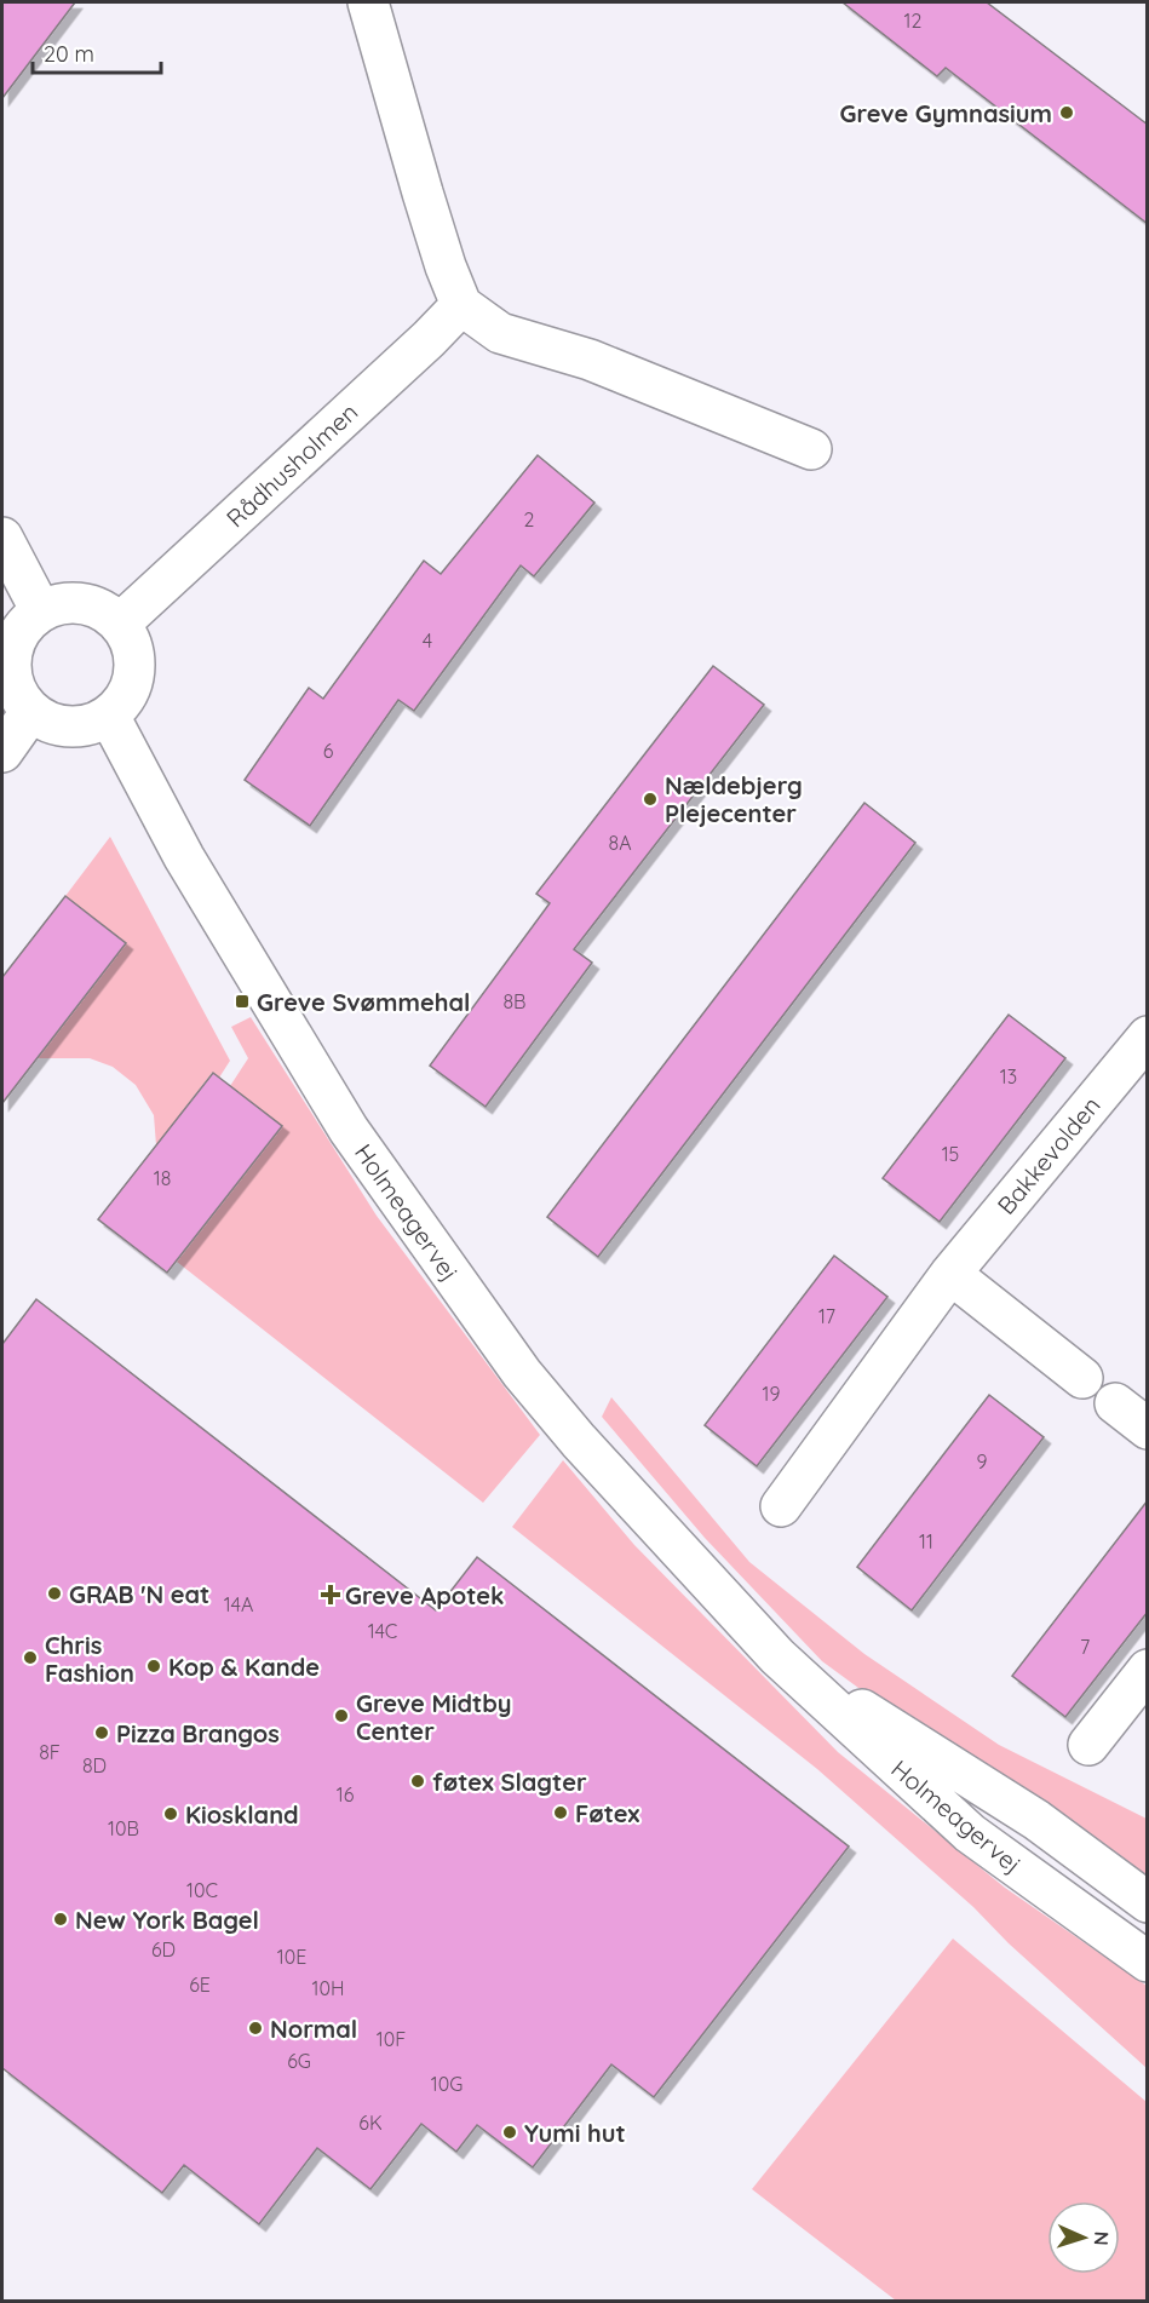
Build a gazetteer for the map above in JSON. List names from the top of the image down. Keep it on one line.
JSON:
{"streets":{"street":["Rådhusholmen","Bakkevolden","Holmeagervej"]},"crossings":[["Rådhusholmen","Holmeagervej"]],"places":{"other":["Greve Gymnasium","Nældebjerg Plejecenter","GRAB 'N eat","Chris Fashion","Kop & Kande","Greve Midtby Center","Pizza Brangos","føtex Slagter","Føtex","Kioskland","New York Bagel","Normal","Yumi hut"],"transit":["Greve Svømmehal"],"health":["Greve Apotek"]},"house_numbers":["12","2","4","6","8A","8B","13","15","18","17","19","9","11","14A","14C","7","8F","8D","16","10B","10C","6D","10E","6E","10H","10F","6G","10G","6K"],"scale_bar":"20 m","north":"right"}
